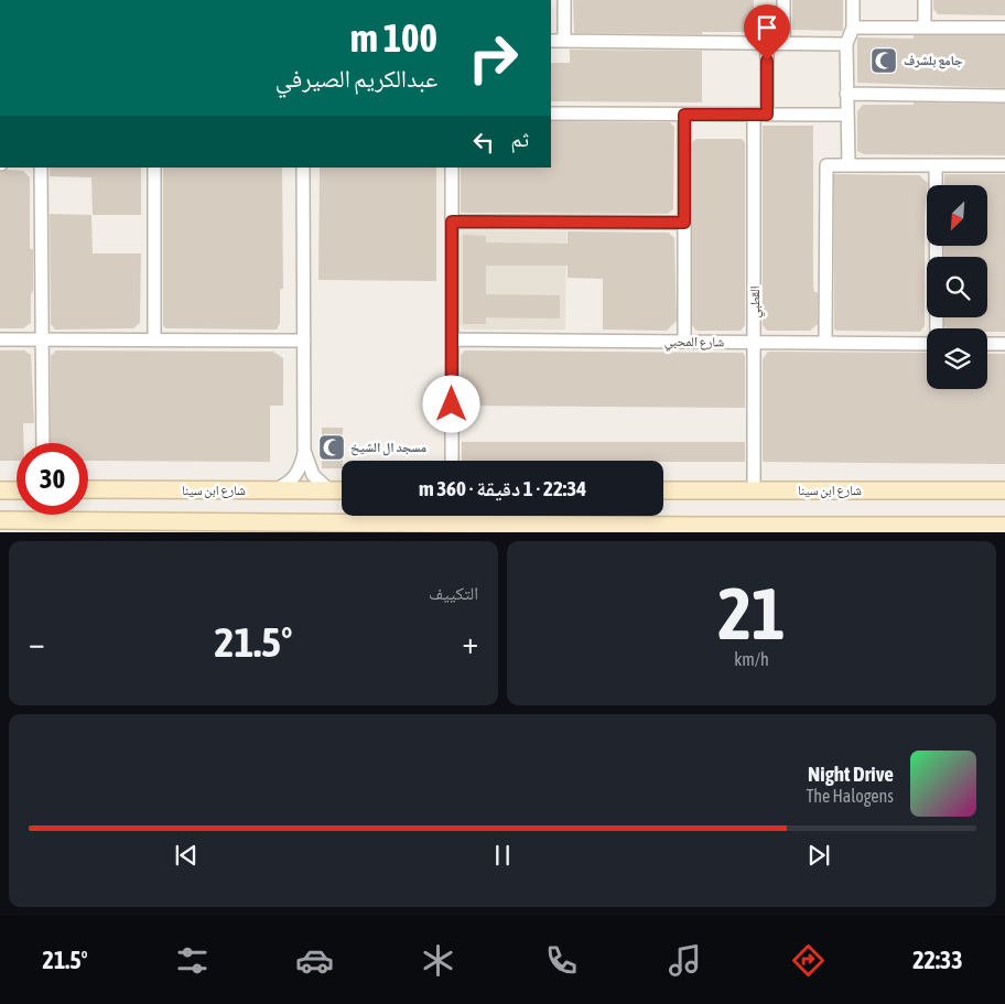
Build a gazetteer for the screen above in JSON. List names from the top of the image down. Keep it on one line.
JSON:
{"streets":{"street":["القطبي","شارع المحبي","شارع ابن سينا"]},"crossings":[["القطبي","شارع المحبي"],["القطبي","شارع ابن سينا"]],"places":{"mosque":["جامع بلشرف","مسجد ال الشيخ"]},"north":"bottom left","page":{"turn":["100 m","عبدالكريم الصيرفي"],"then":"ثم","limit":"30","trip":"22:34 · 1 دقيقة · 360 m","tile":[["21","km/h"],"التكييف"],"heat":["−","21.5°","+"],"song":["Night Drive","The Halogens"],"tabs":["22:33","21.5°"]}}
